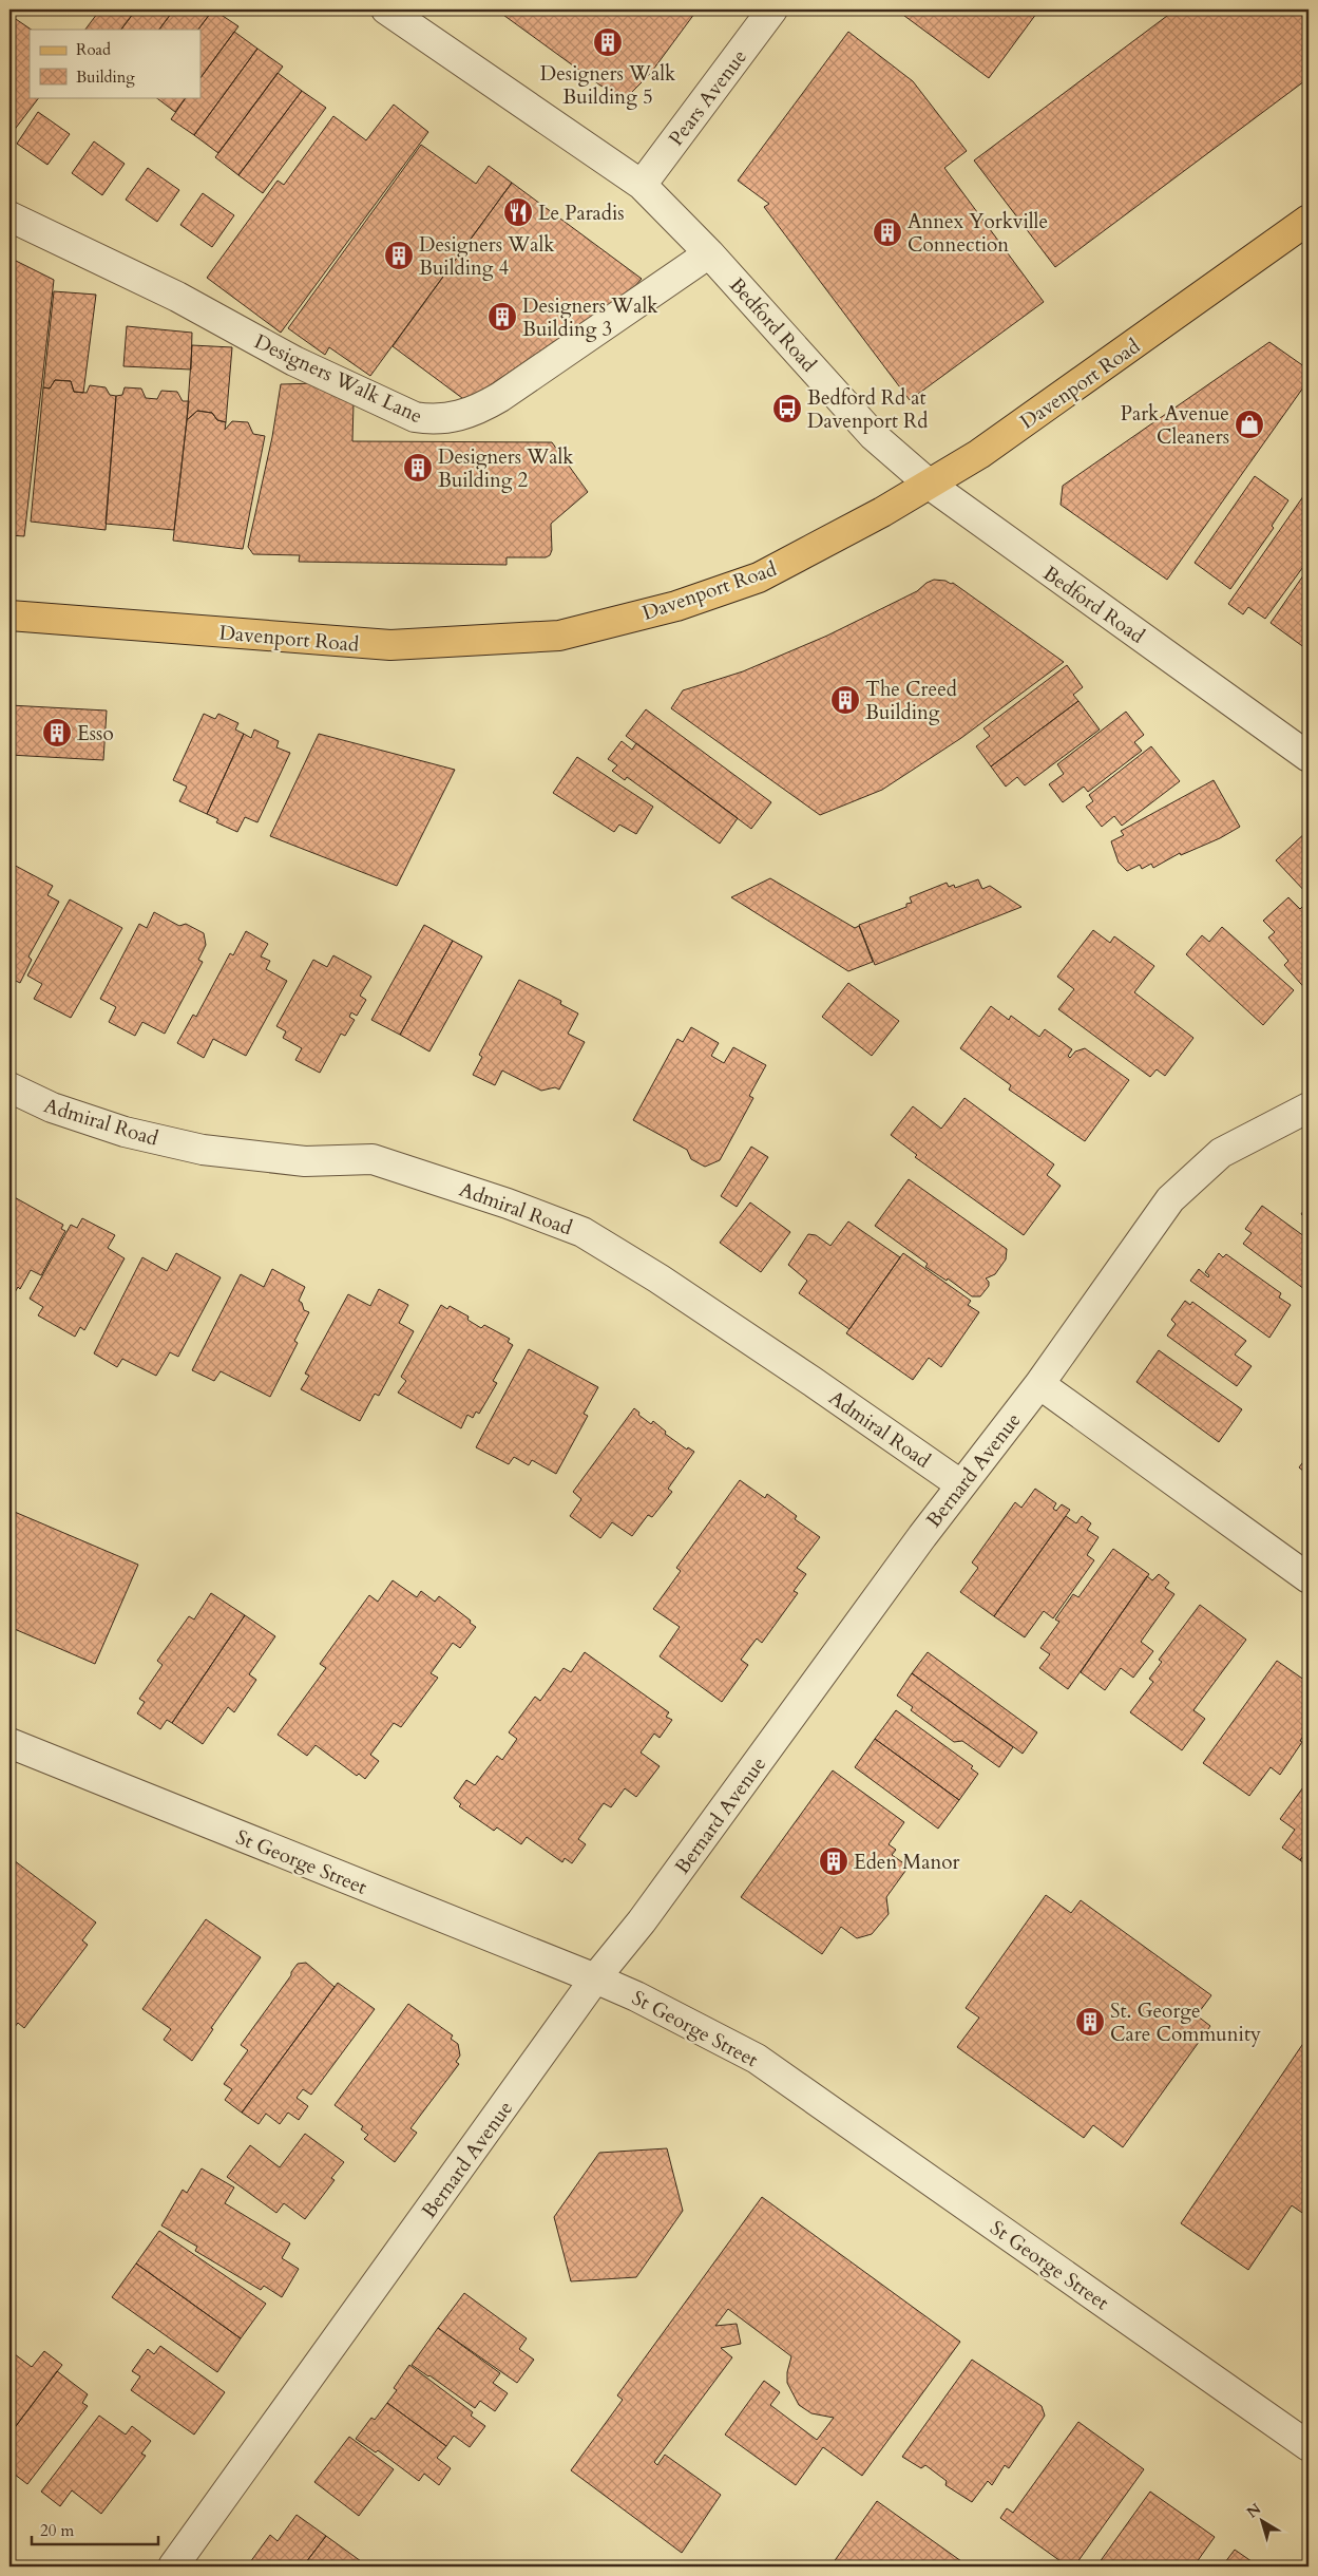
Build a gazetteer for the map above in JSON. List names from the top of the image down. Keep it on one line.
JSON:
{"streets":{"main road":["Davenport Road"],"street":["Pears Avenue","Bedford Road","Designers Walk Lane","Admiral Road","Bernard Avenue","St George Street"]},"crossings":[["Pears Avenue","Bedford Road"],["Bedford Road","Designers Walk Lane"],["Bedford Road","Davenport Road"],["Admiral Road","Bernard Avenue"],["Bernard Avenue","St George Street"]],"places":{"building":["Designers Walk Building 5","Annex Yorkville Connection","Designers Walk Building 4","Designers Walk Building 3","Designers Walk Building 2","The Creed Building","Esso","Eden Manor","St. George Care Community"],"restaurant":["Le Paradis"],"bus stop":["Bedford Rd at Davenport Rd"],"shop":["Park Avenue Cleaners"]},"legend":["Road","Building"],"scale_bar":"20 m","north":"top left"}
